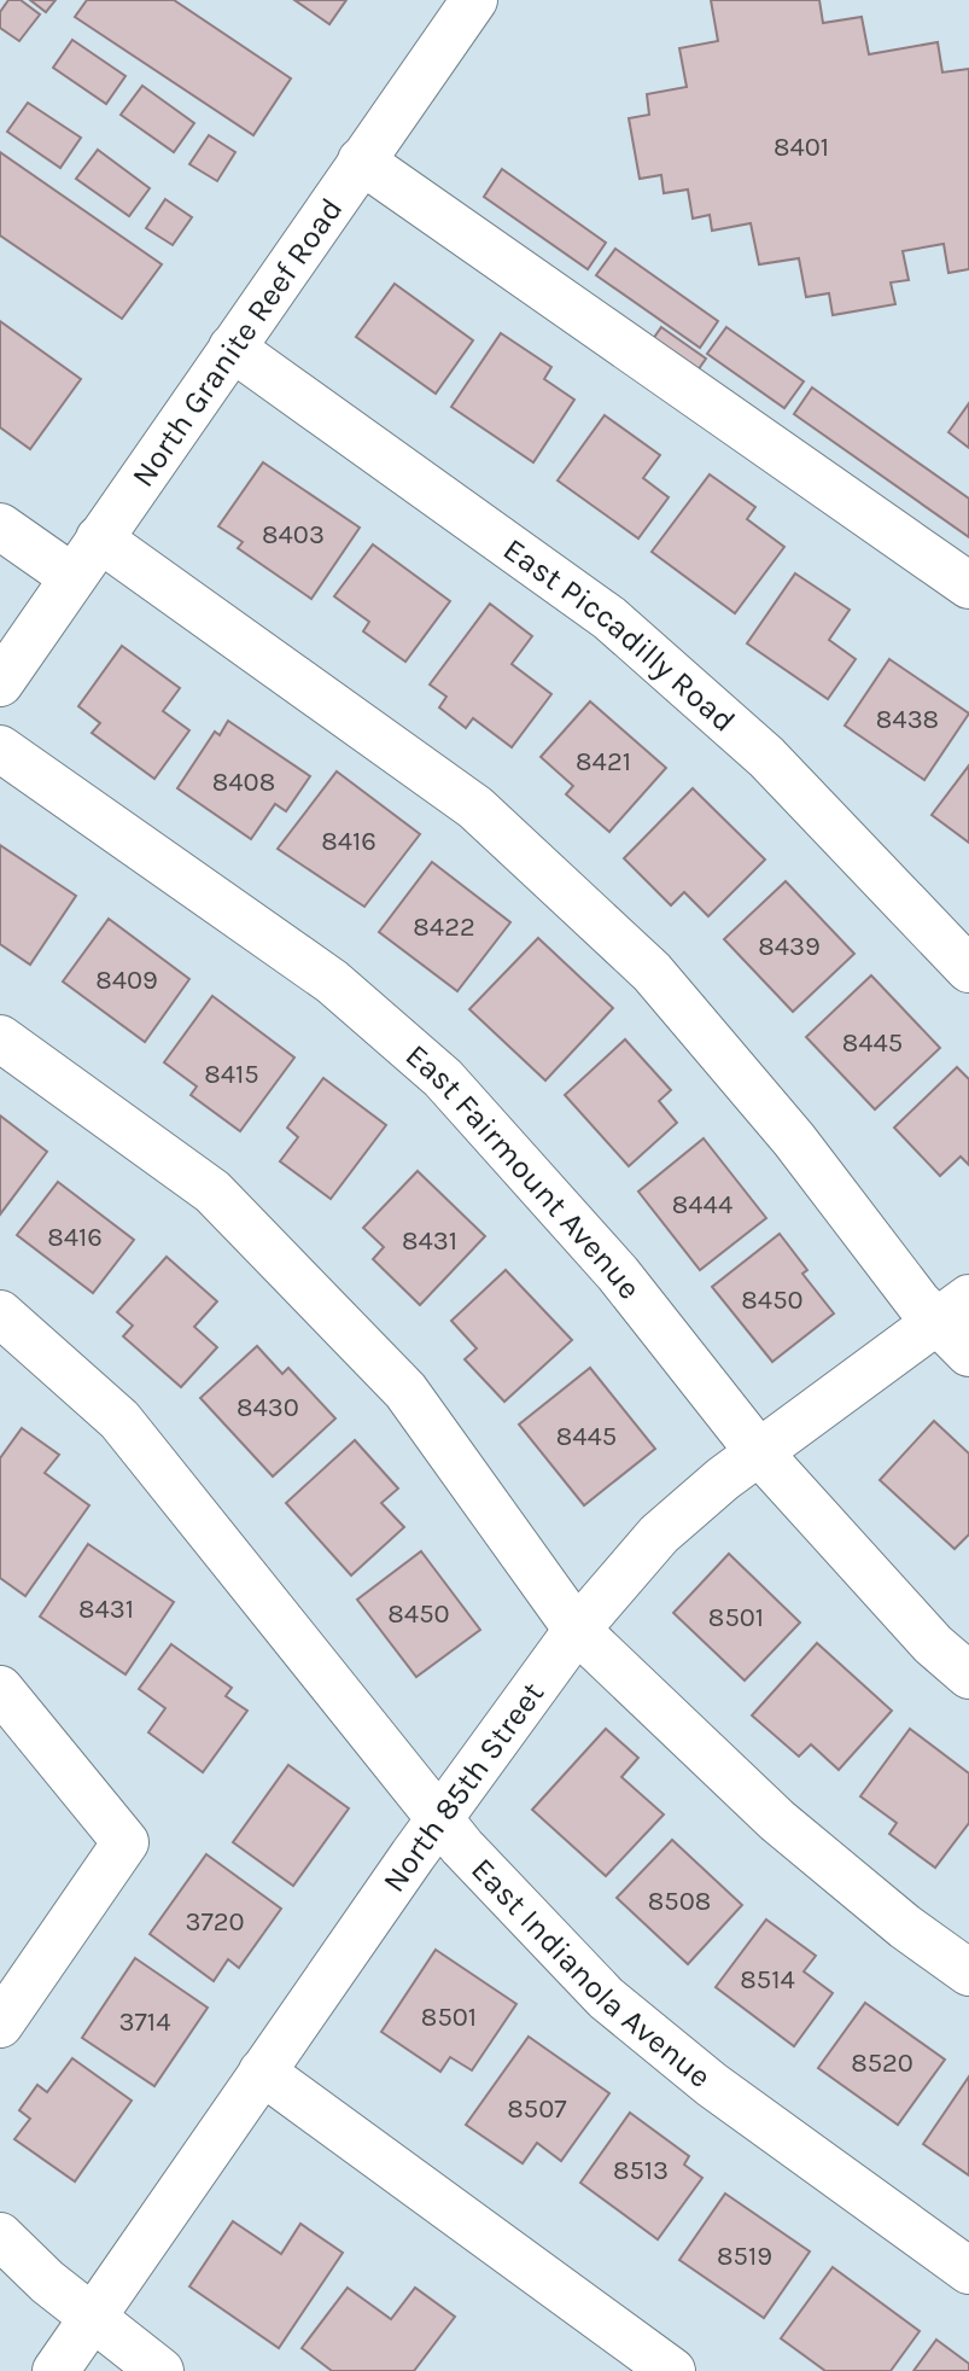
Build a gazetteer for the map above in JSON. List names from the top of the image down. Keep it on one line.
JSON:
{"streets":{"street":["North Granite Reef Road","East Piccadilly Road","East Fairmount Avenue","North 85th Street","East Indianola Avenue"]},"crossings":[["North Granite Reef Road","East Piccadilly Road"],["East Fairmount Avenue","North 85th Street"],["North 85th Street","East Indianola Avenue"]],"house_numbers":["8401","8403","8438","8421","8408","8416","8422","8439","8409","8445","8415","8444","8416","8431","8450","8430","8445","8431","8450","8501","8508","3720","8514","8501","3714","8520","8507","8513","8519"]}
